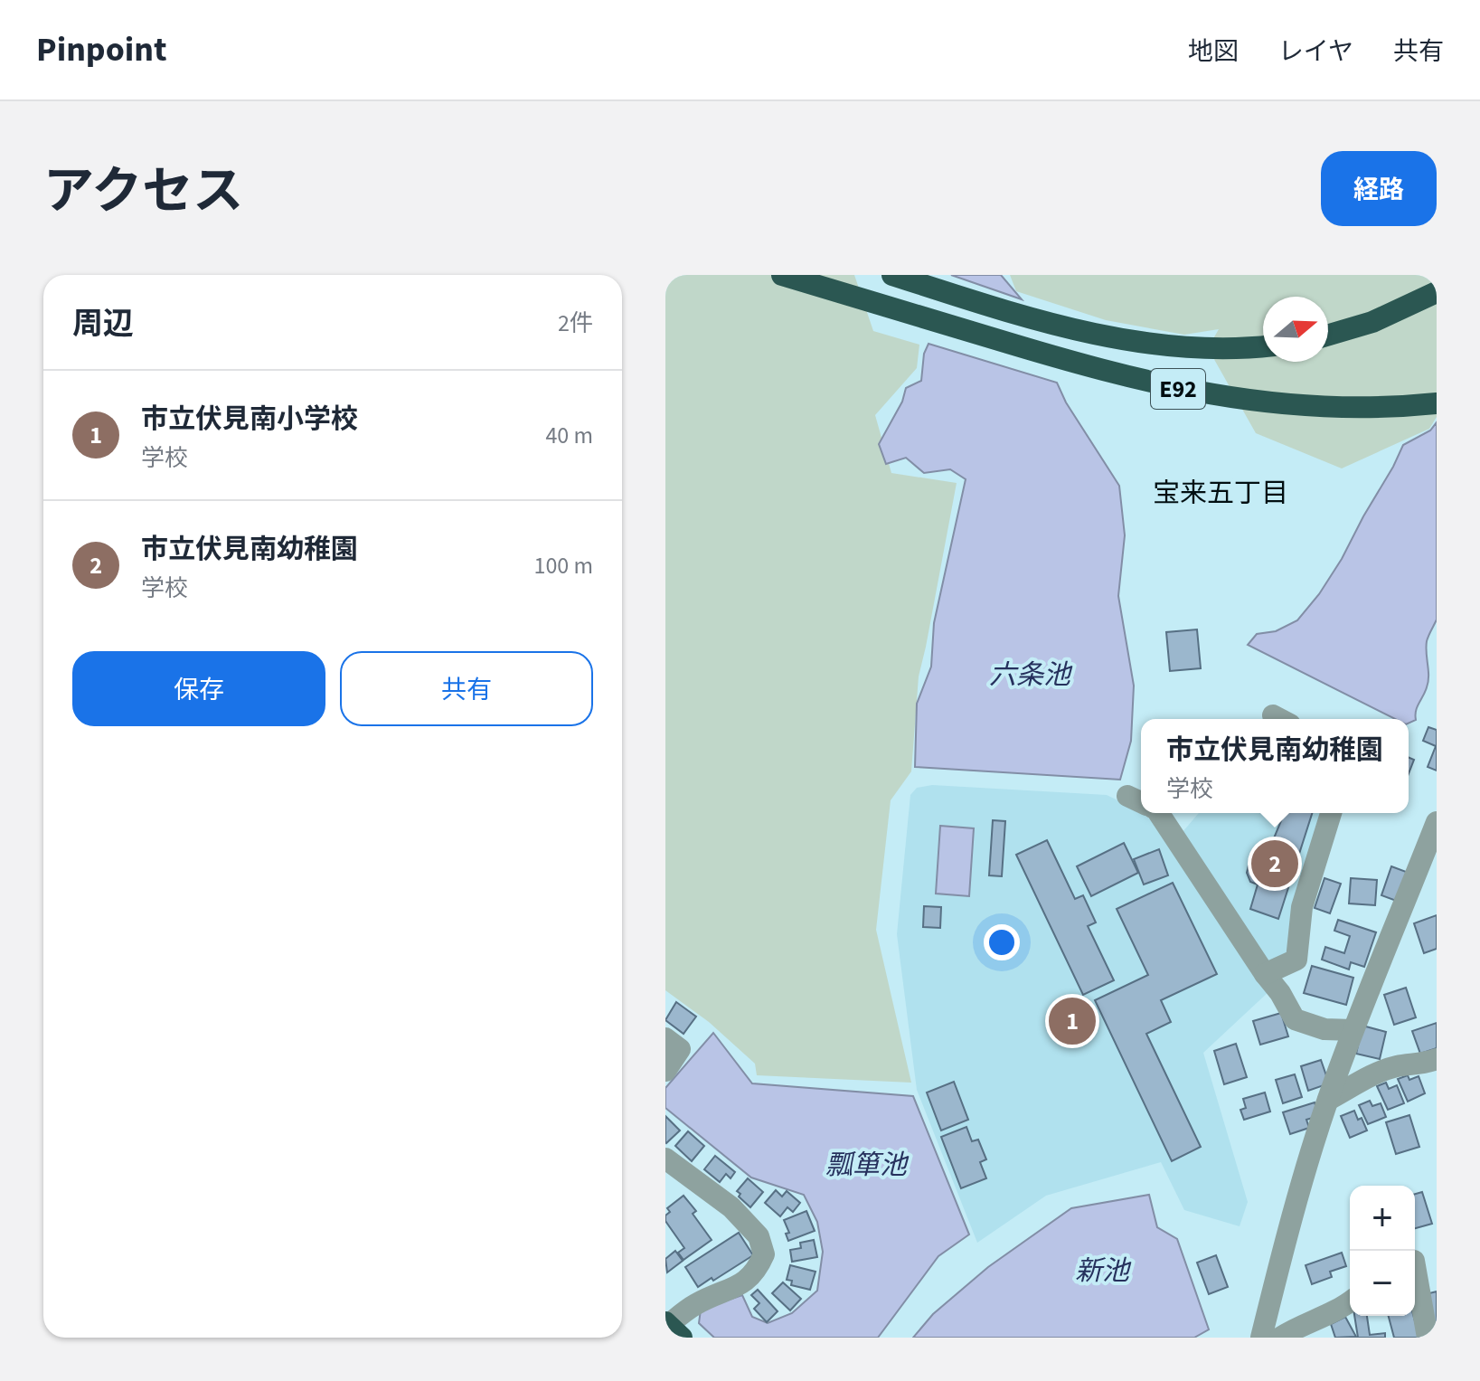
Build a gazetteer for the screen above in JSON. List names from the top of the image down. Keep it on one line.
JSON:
{"streets":{"highway":["E92"]},"districts":["宝来五丁目"],"water":["六条池","瓢箪池","新池"],"north":"right","page":{"header":"Pinpoint","nav":["地図","レイヤ","共有"],"title":"アクセス","buttons":["経路",["保存","共有"]],"heading":["周辺","2件"],"list":[{"mark":"1","name":"市立伏見南小学校","note":"学校","value":"40 m"},{"mark":"2","name":"市立伏見南幼稚園","note":"学校","value":"100 m"}],"popup":["市立伏見南幼稚園","学校"],"pins":["2","1"],"map_buttons":["+","−"]}}
